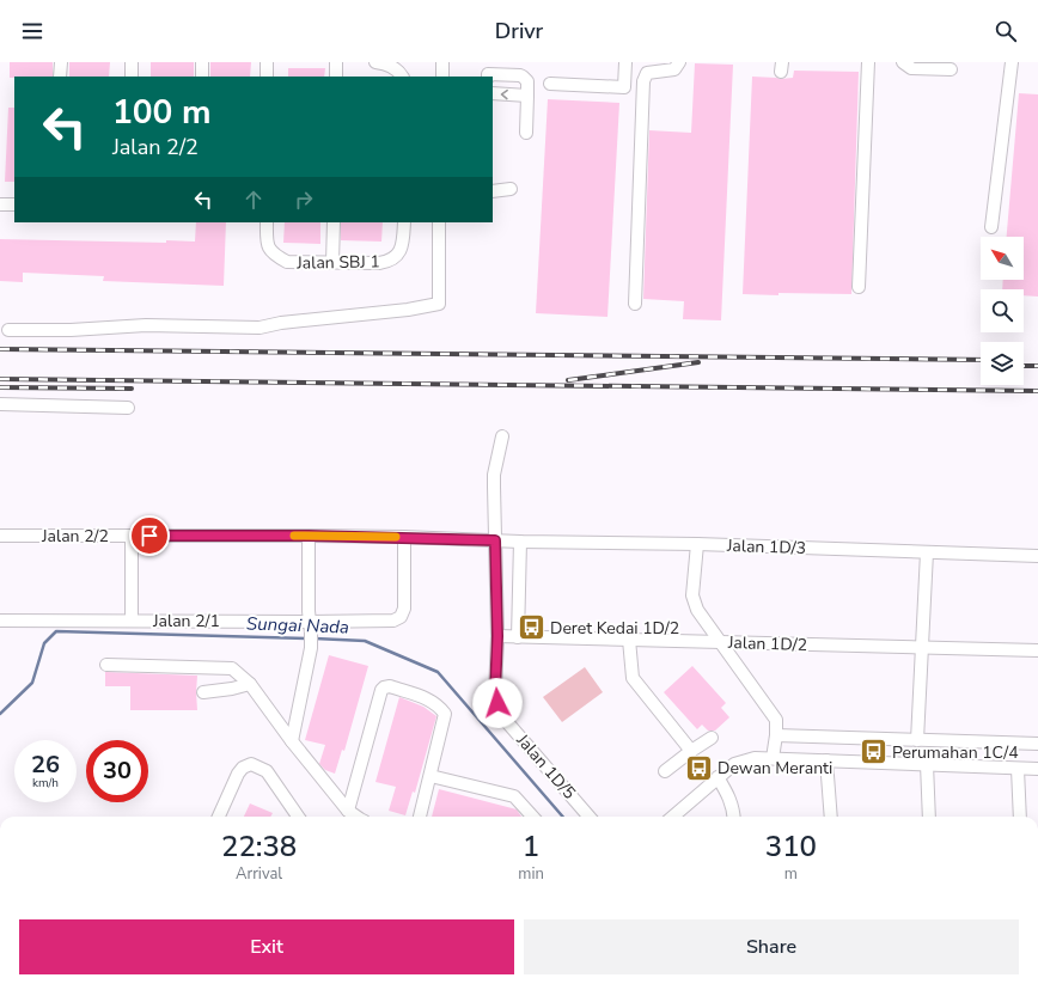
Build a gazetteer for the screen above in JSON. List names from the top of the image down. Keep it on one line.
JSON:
{"streets":{"street":["Jalan SBJ 1","Jalan 2/2","Jalan 1D/3","Jalan 2/1","Jalan 1D/2","Jalan 1D/5"]},"crossings":[["Jalan 2/2","Jalan 1D/3"],["Jalan 2/2","Jalan 2/1"],["Jalan 2/2","Jalan 1D/5"],["Jalan 1D/3","Jalan 1D/5"],["Jalan 1D/2","Jalan 1D/5"]],"water":["Sungai Nada"],"places":{"bus stop":["Deret Kedai 1D/2","Perumahan 1C/4","Dewan Meranti"]},"north":"top left","page":{"header":"Drivr","turn":["100 m","Jalan 2/2"],"speed":"26 km/h","limit":"30","eta":["22:38","Arrival","1","min","310","m"],"buttons":["Exit","Share"]}}
